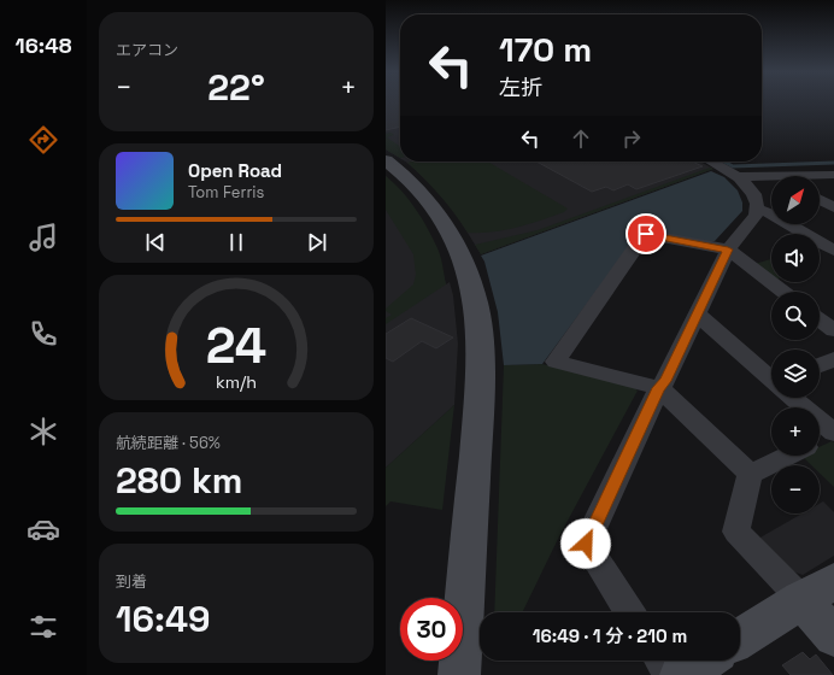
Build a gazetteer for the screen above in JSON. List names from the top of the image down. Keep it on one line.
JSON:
{"north":"top right","page":{"tabs":"16:48","tile":["エアコン",["航続距離 · 56%","280 km"],["到着","16:49"]],"turn":["170 m","左折"],"heat":["−","22°","+"],"song":["Open Road","Tom Ferris"],"map_buttons":["+","−"],"limit":"30","trip":"16:49 · 1 分 · 210 m","gauge":["24","km/h"]}}
